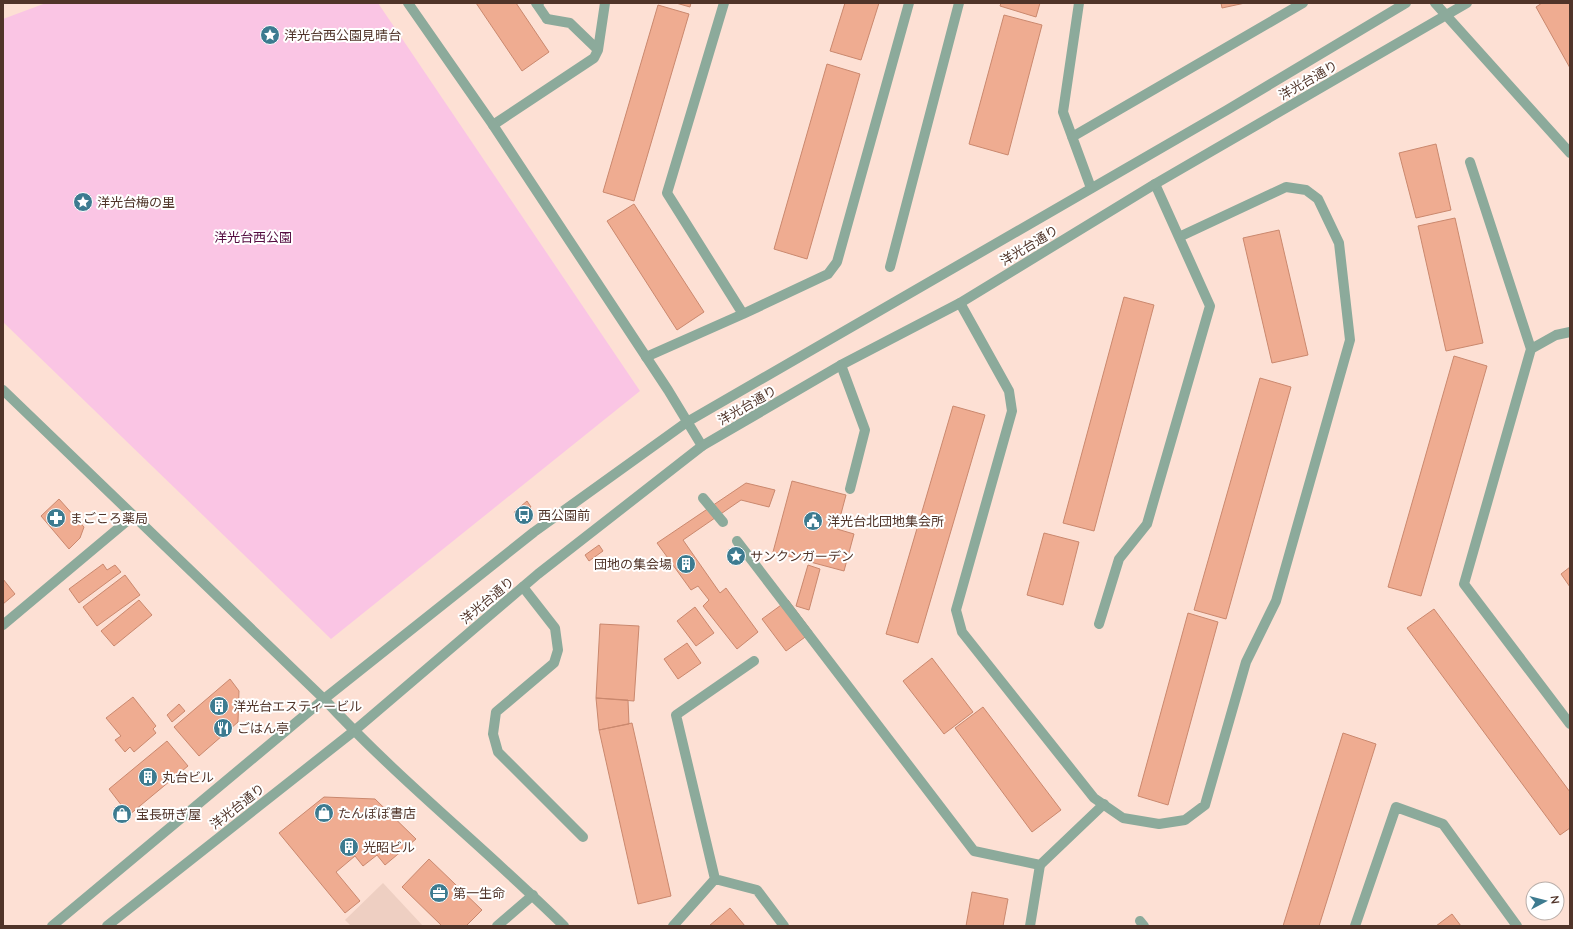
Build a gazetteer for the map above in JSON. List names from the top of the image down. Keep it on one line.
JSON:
{"streets":{"street":["洋光台通り"]},"parks":["洋光台西公園"],"places":{"place":["洋光台西公園見晴台","洋光台梅の里","サンクンガーデン"],"bus stop":["西公園前"],"pharmacy":["まごころ薬局"],"public building":["洋光台北団地集会所"],"building":["団地の集会場","洋光台エスティービル","丸台ビル","光昭ビル"],"restaurant":["ごはん亭"],"shop":["たんぽぽ書店","宝長研ぎ屋"],"office":["第一生命"]},"north":"right"}
